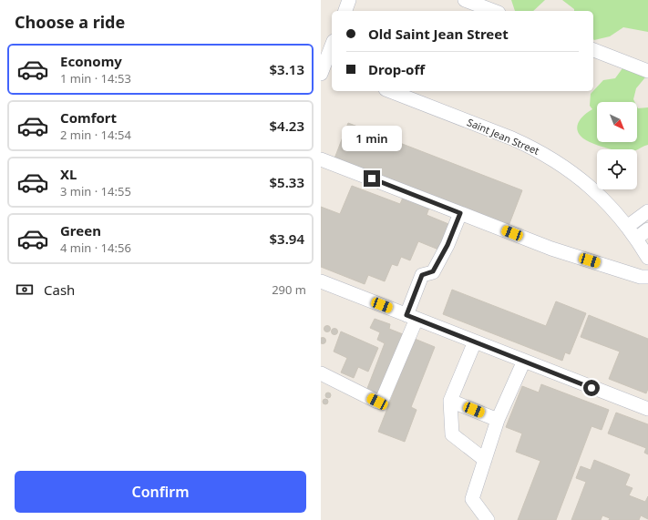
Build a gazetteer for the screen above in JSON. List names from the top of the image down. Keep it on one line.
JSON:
{"streets":{"street":["Saint Jean Street"]},"north":"bottom right","page":{"heading":"Choose a ride","banner":["Old Saint Jean Street","Drop-off"],"list":[{"name":"Economy","note":"1 min · 14:53","value":"$3.13"},{"name":"Comfort","note":"2 min · 14:54","value":"$4.23"},{"name":"XL","note":"3 min · 14:55","value":"$5.33"},{"name":"Green","note":"4 min · 14:56","value":"$3.94"}],"bubble":"1 min","pay":["Cash","290 m"],"buttons":"Confirm"}}
